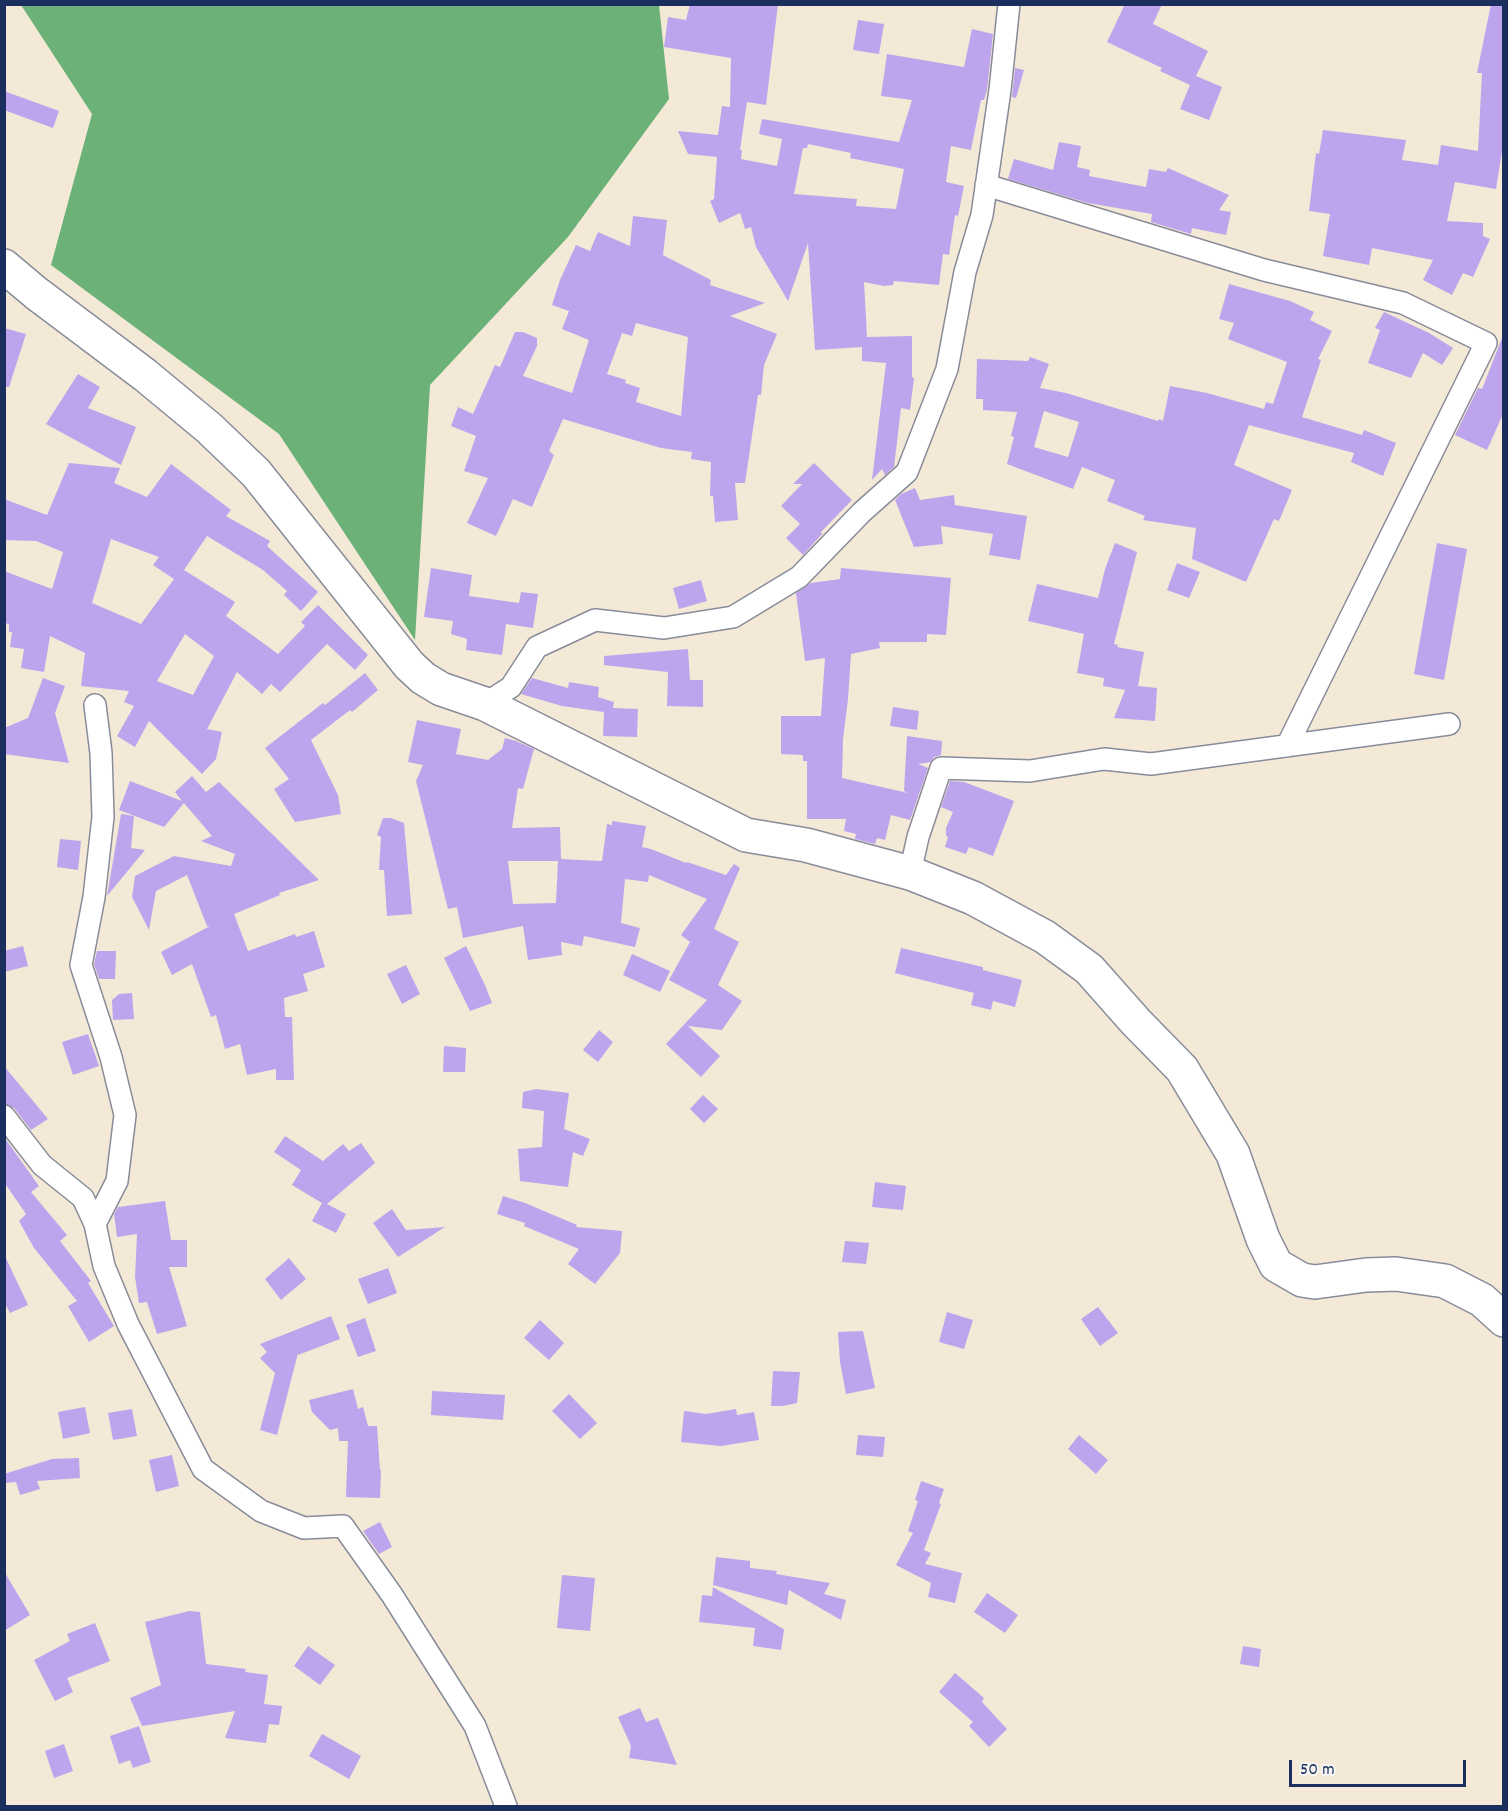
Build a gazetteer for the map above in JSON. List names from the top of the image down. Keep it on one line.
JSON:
{"scale_bar":"50 m"}
